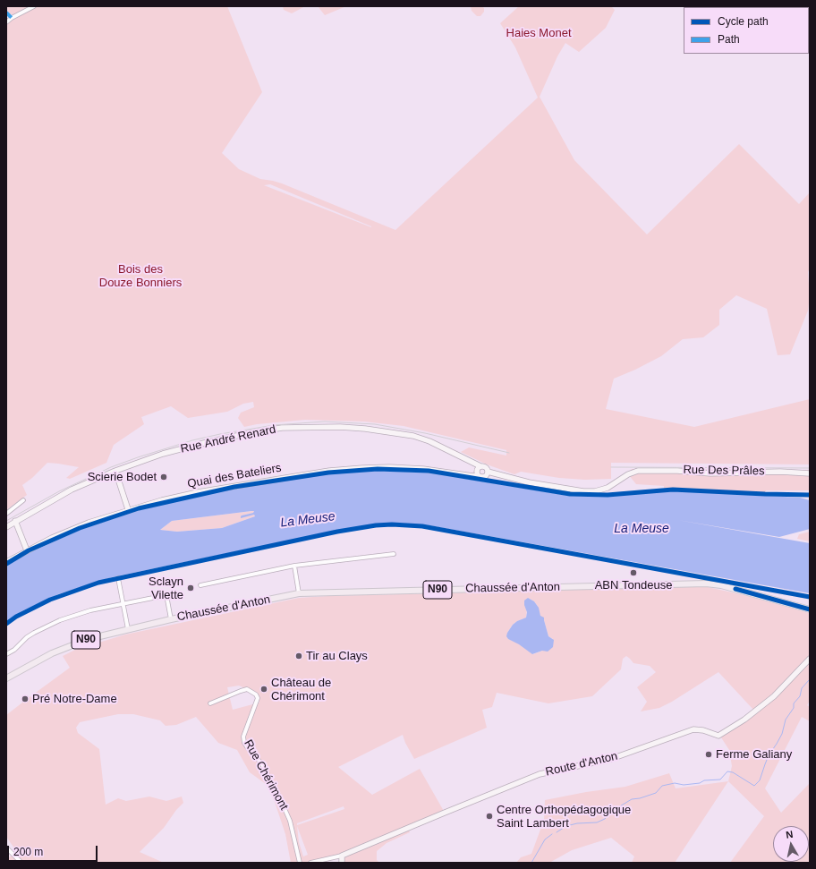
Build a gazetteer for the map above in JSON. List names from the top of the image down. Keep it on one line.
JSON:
{"streets":{"main road":["Chaussée d'Anton","N90"],"street":["Rue André Renard","Rue Des Prâles","Quai des Bateliers","Route d'Anton","Rue Chérimont"]},"crossings":[["Rue André Renard","Rue Des Prâles"],["Rue André Renard","Quai des Bateliers"],["Rue Des Prâles","Quai des Bateliers"],["Chaussée d'Anton","N90"]],"water":["La Meuse"],"parks":["Haies Monet","Bois des Douze Bonniers"],"places":["Scierie Bodet","ABN Tondeuse","Sclayn Vilette","Tir au Clays","Château de Chérimont","Pré Notre-Dame","Ferme Galiany","Centre Orthopédagogique Saint Lambert"],"legend":["Cycle path","Path"],"scale_bar":"200 m","north":"top"}
